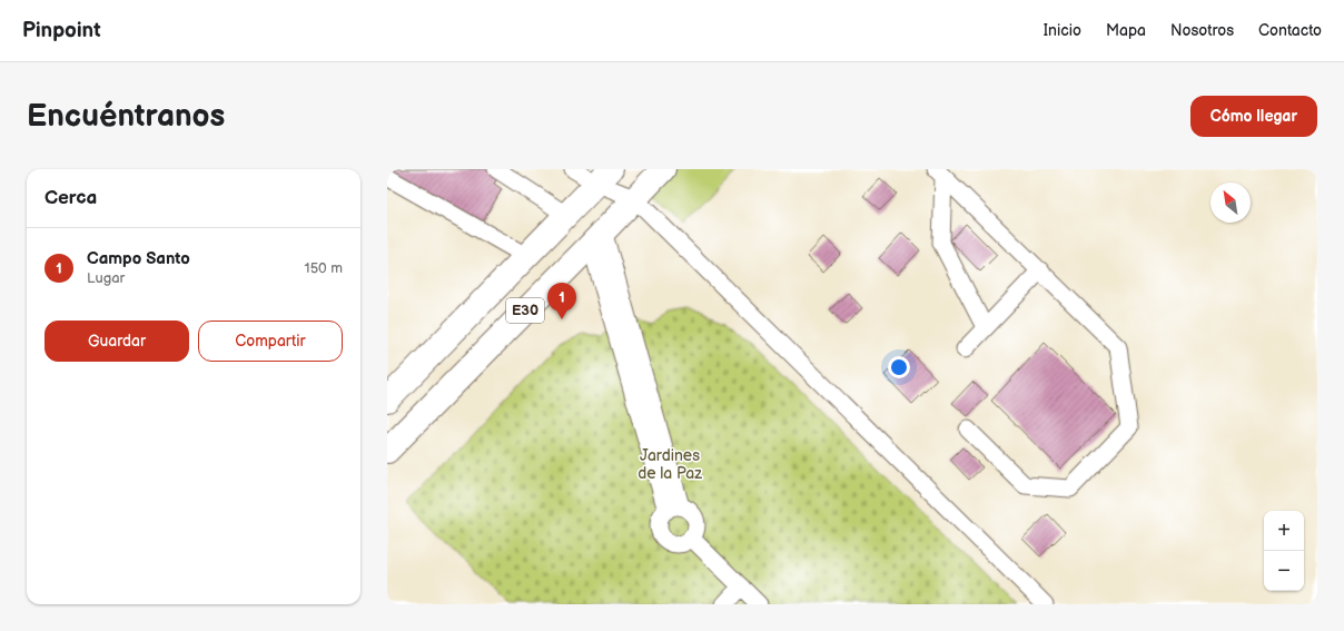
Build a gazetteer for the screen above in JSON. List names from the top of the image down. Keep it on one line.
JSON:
{"streets":{"highway":["E30"]},"parks":["Jardines de la Paz"],"north":"top left","page":{"header":"Pinpoint","nav":["Inicio","Mapa","Nosotros","Contacto"],"buttons":["Cómo llegar",["Guardar","Compartir"]],"title":"Encuéntranos","heading":"Cerca","list":[{"mark":"1","name":"Campo Santo","note":"Lugar","value":"150 m"}],"pins":"1","map_buttons":["+","−"]}}
